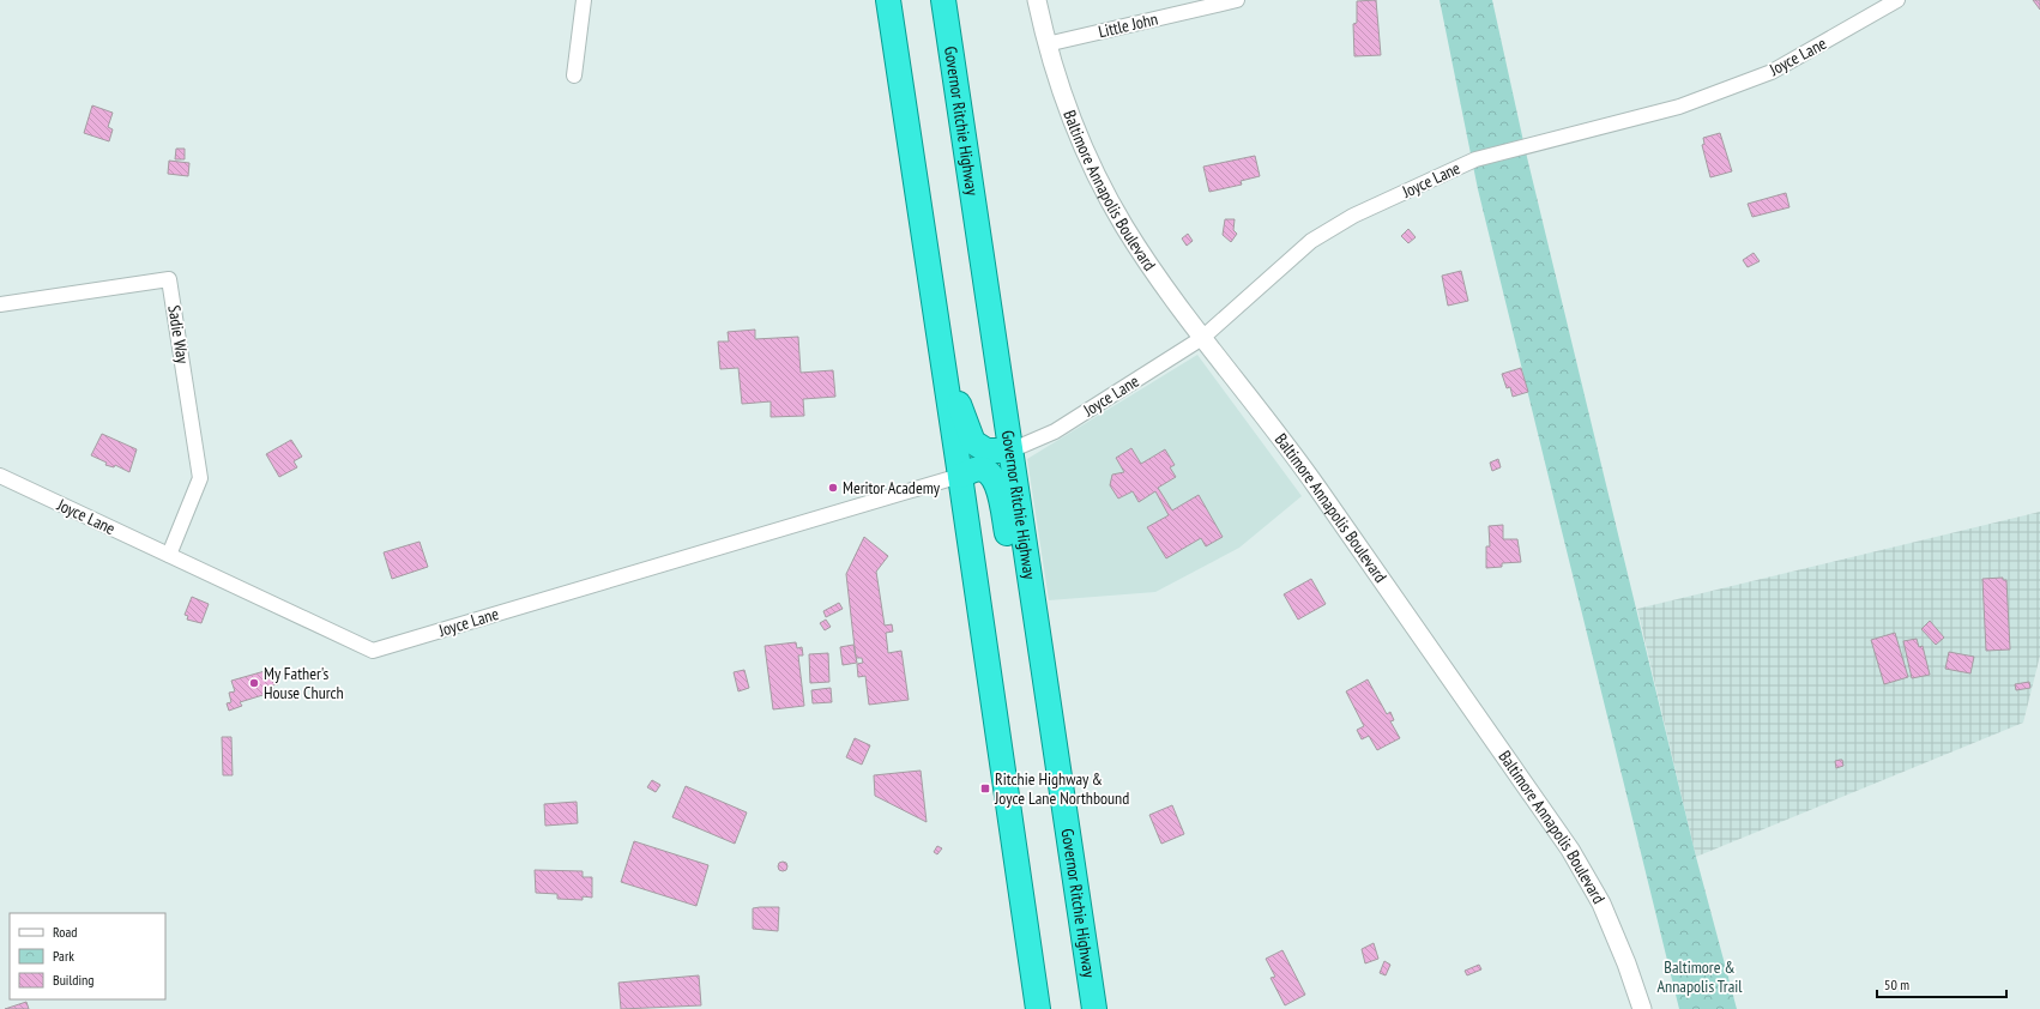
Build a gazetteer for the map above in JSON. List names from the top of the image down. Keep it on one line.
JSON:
{"streets":{"highway":["Governor Ritchie Highway"],"street":["Little John","Joyce Lane","Baltimore Annapolis Boulevard","Sadie Way"]},"crossings":[["Little John","Baltimore Annapolis Boulevard"],["Joyce Lane","Governor Ritchie Highway"],["Joyce Lane","Baltimore Annapolis Boulevard"],["Joyce Lane","Sadie Way"]],"parks":["Baltimore & Annapolis Trail"],"places":{"other":["Meritor Academy","My Father's House Church"],"transit":["Ritchie Highway & Joyce Lane Northbound"]},"legend":["Road","Park","Building"],"scale_bar":"50 m"}
